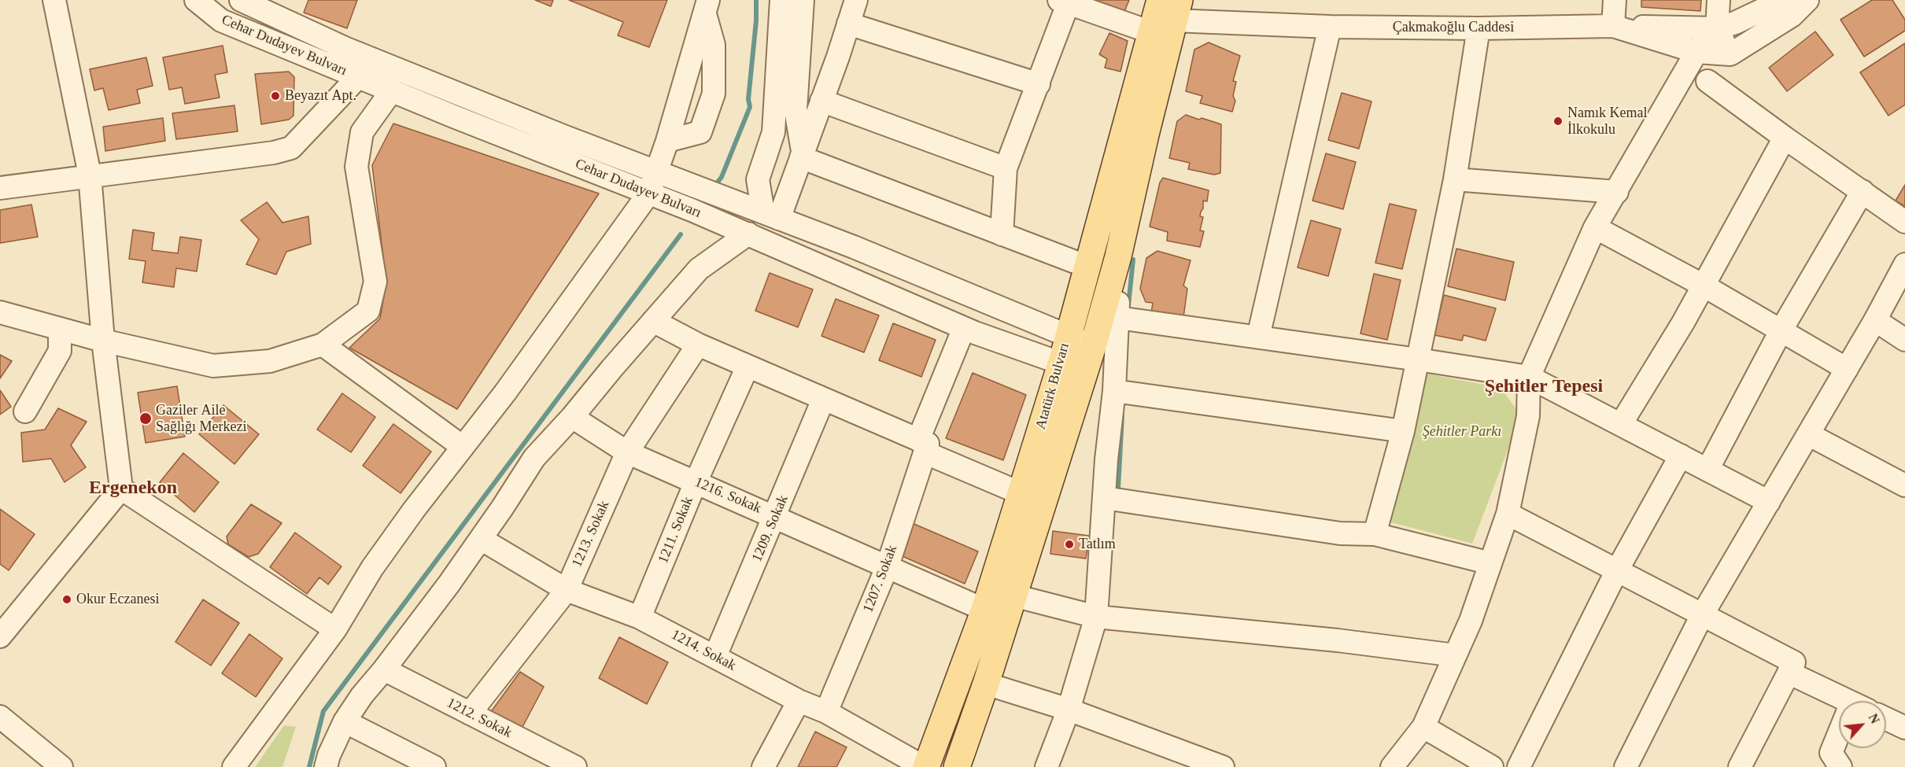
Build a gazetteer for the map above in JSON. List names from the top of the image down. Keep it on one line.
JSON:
{"streets":{"main road":["Atatürk Bulvarı"],"street":["Çakmakoğlu Caddesi","Cehar Dudayev Bulvarı","1216. Sokak","1209. Sokak","1211. Sokak","1213. Sokak","1207. Sokak","1214. Sokak","1212. Sokak"]},"crossings":[["Çakmakoğlu Caddesi","Atatürk Bulvarı"],["Cehar Dudayev Bulvarı","Atatürk Bulvarı"],["Cehar Dudayev Bulvarı","1207. Sokak"],["Atatürk Bulvarı","1216. Sokak"],["Atatürk Bulvarı","1214. Sokak"],["1216. Sokak","1209. Sokak"],["1216. Sokak","1211. Sokak"],["1216. Sokak","1213. Sokak"],["1216. Sokak","1207. Sokak"],["1209. Sokak","1214. Sokak"],["1211. Sokak","1214. Sokak"],["1213. Sokak","1214. Sokak"],["1213. Sokak","1212. Sokak"],["1207. Sokak","1214. Sokak"]],"districts":["Şehitler Tepesi","Ergenekon"],"parks":["Şehitler Parkı"],"places":["Beyazıt Apt.","Namık Kemal İlkokulu","Gaziler Aile Sağlığı Merkezi","Tatlım","Okur Eczanesi"],"north":"top right"}
